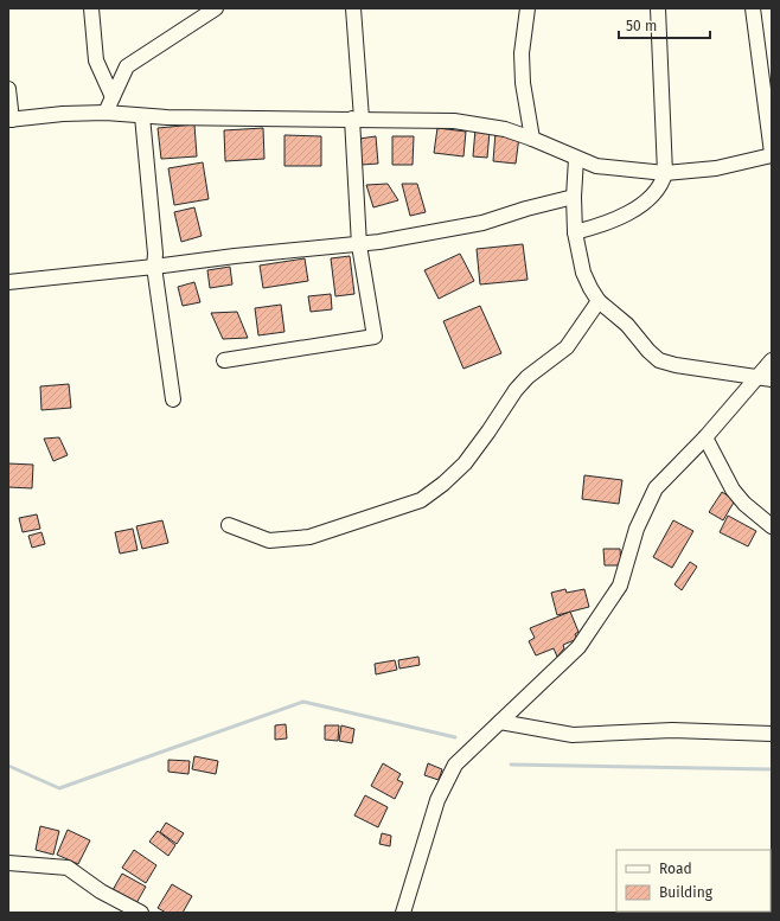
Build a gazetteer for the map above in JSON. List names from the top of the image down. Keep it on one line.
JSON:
{"legend":["Road","Building"],"scale_bar":"50 m"}
